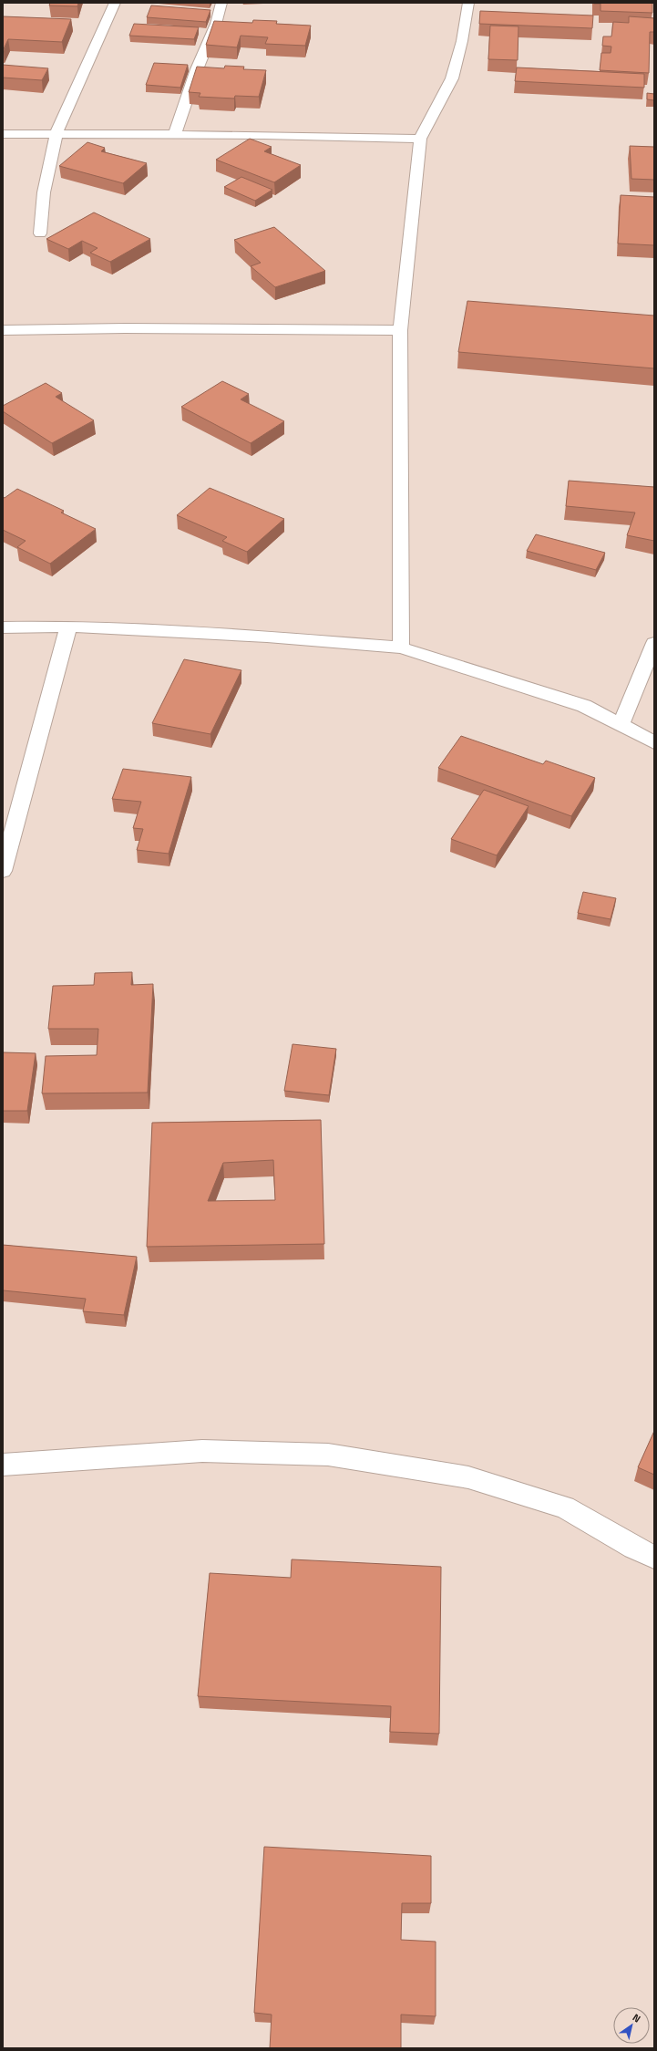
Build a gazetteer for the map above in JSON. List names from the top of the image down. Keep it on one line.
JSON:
{"north":"top right"}
